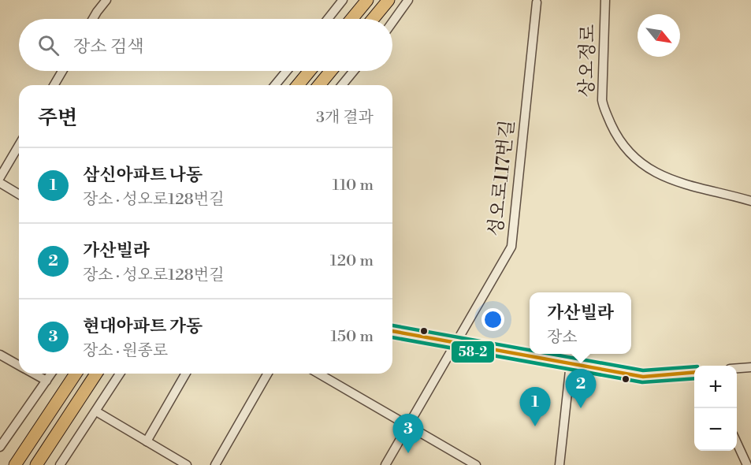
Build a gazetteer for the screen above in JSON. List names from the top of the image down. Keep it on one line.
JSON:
{"streets":{"street":["상오정로","성오로117번길"]},"lines":["transit line 58-2"],"north":"bottom right","page":{"search":"장소 검색","heading":["주변","3개 결과"],"list":[{"mark":"1","name":"삼신아파트 나동","note":"장소 · 성오로128번길","value":"110 m"},{"mark":"2","name":"가산빌라","note":"장소 · 성오로128번길","value":"120 m"},{"mark":"3","name":"현대아파트 가동","note":"장소 · 원종로","value":"150 m"}],"popup":["가산빌라","장소"],"map_buttons":["+","−"],"pins":["2","1","3"]}}
